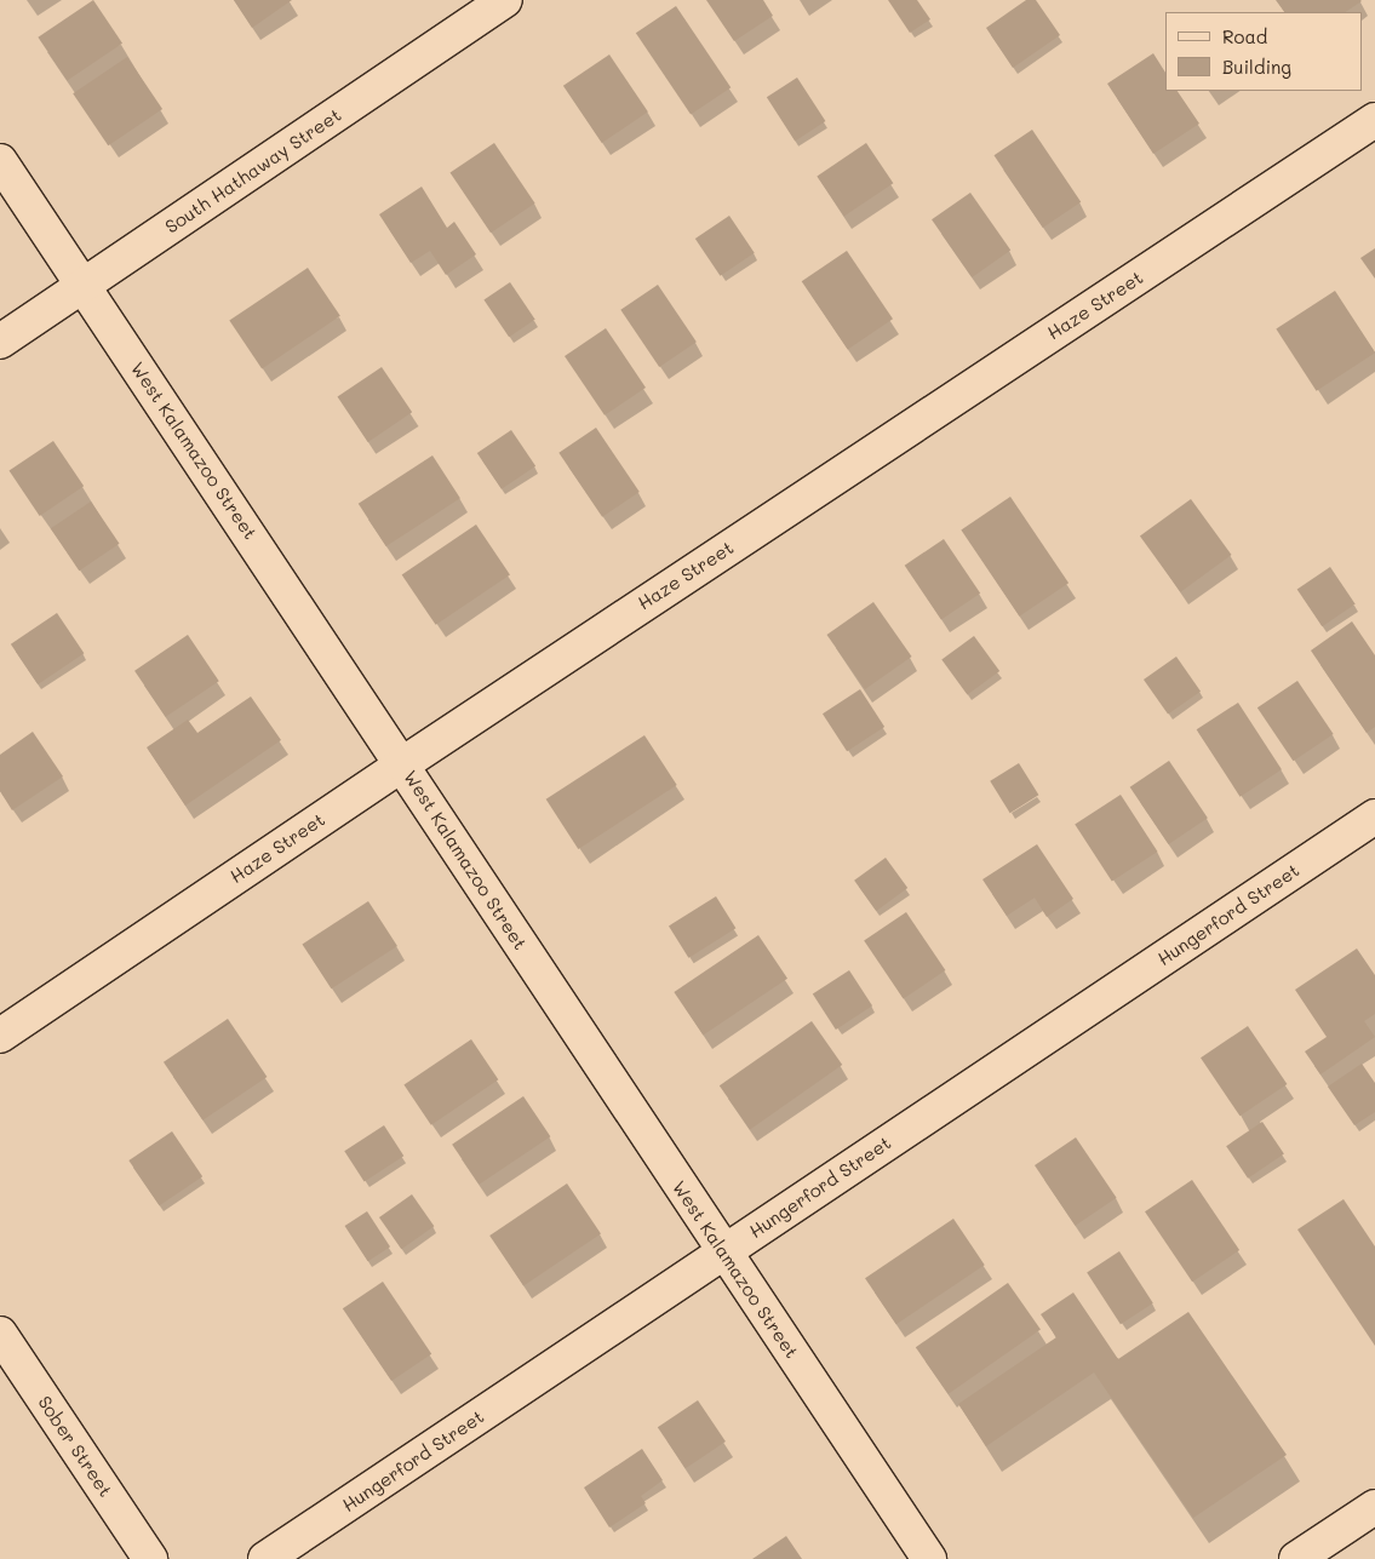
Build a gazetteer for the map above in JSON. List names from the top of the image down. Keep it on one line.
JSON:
{"streets":{"street":["South Hathaway Street","Haze Street","West Kalamazoo Street","Hungerford Street","Sober Street"]},"crossings":[["South Hathaway Street","West Kalamazoo Street"],["Haze Street","West Kalamazoo Street"],["West Kalamazoo Street","Hungerford Street"]],"legend":["Road","Building"]}
